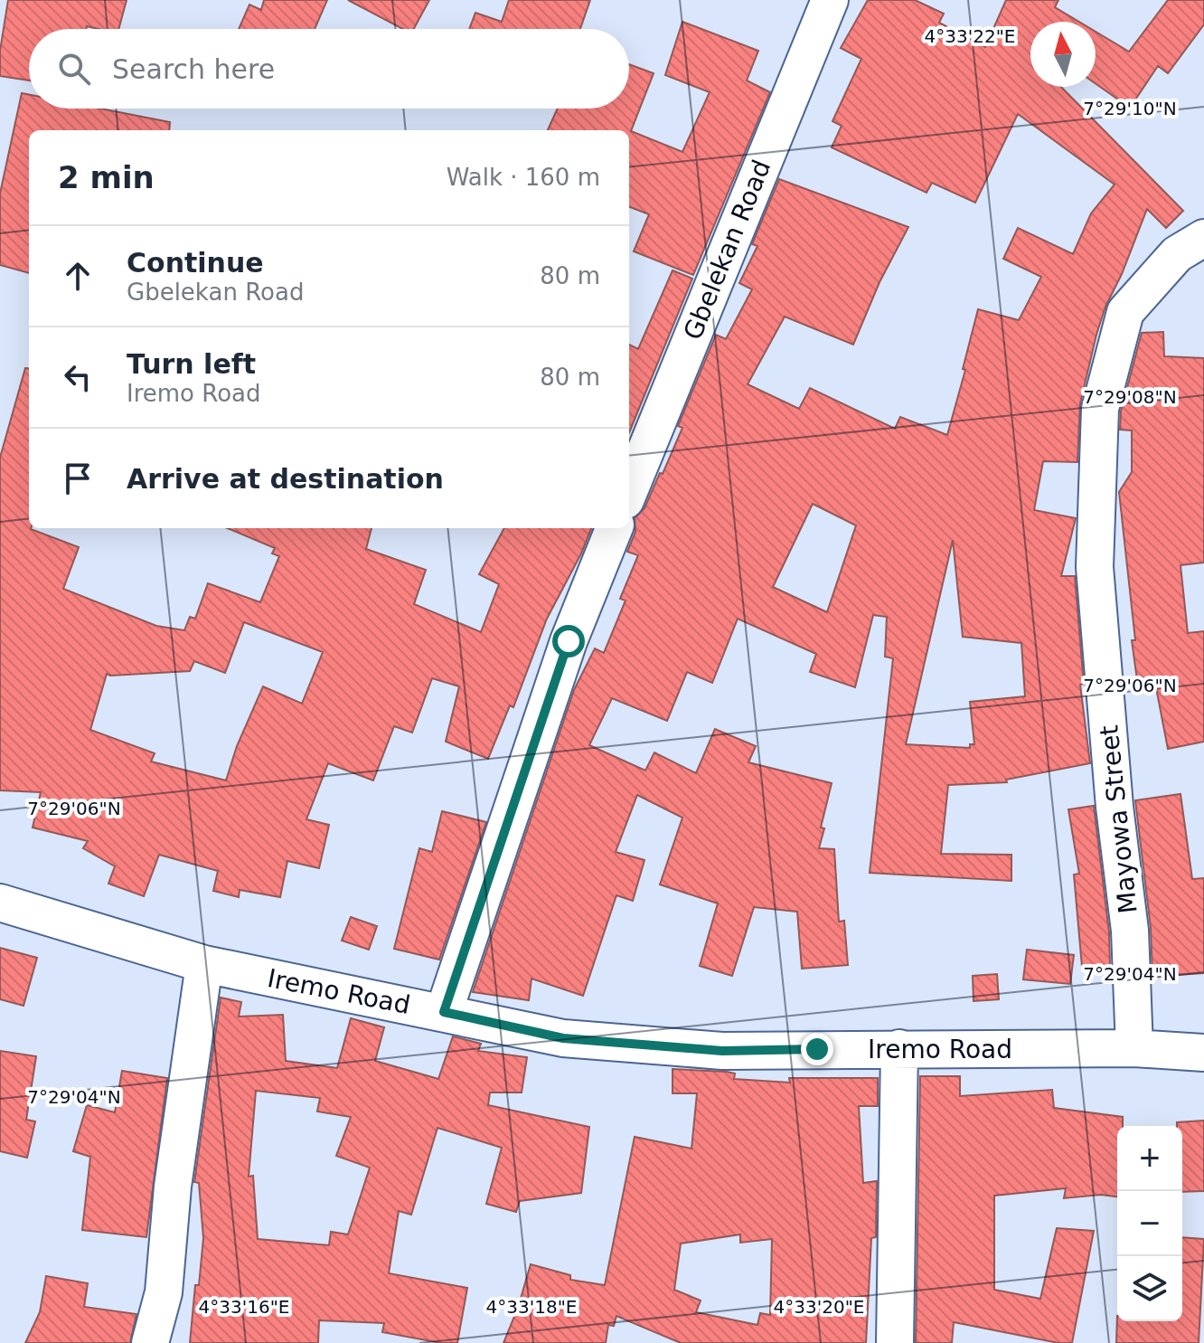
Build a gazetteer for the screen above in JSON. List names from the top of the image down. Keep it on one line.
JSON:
{"streets":{"street":["Gbelekan Road","Mayowa Street","Iremo Road"]},"crossings":[["Mayowa Street","Iremo Road"]],"north":"top","page":{"search":"Search here","heading":["2 min","Walk · 160 m"],"list":[["Continue","Gbelekan Road","80 m"],["Turn left","Iremo Road","80 m"],"Arrive at destination"],"map_buttons":["+","−"]},"coordinates":["4°33'22\"E","7°29'10\"N","7°29'08\"N","7°29'06\"N","7°29'04\"N","4°33'16\"E","4°33'18\"E","4°33'20\"E"]}
